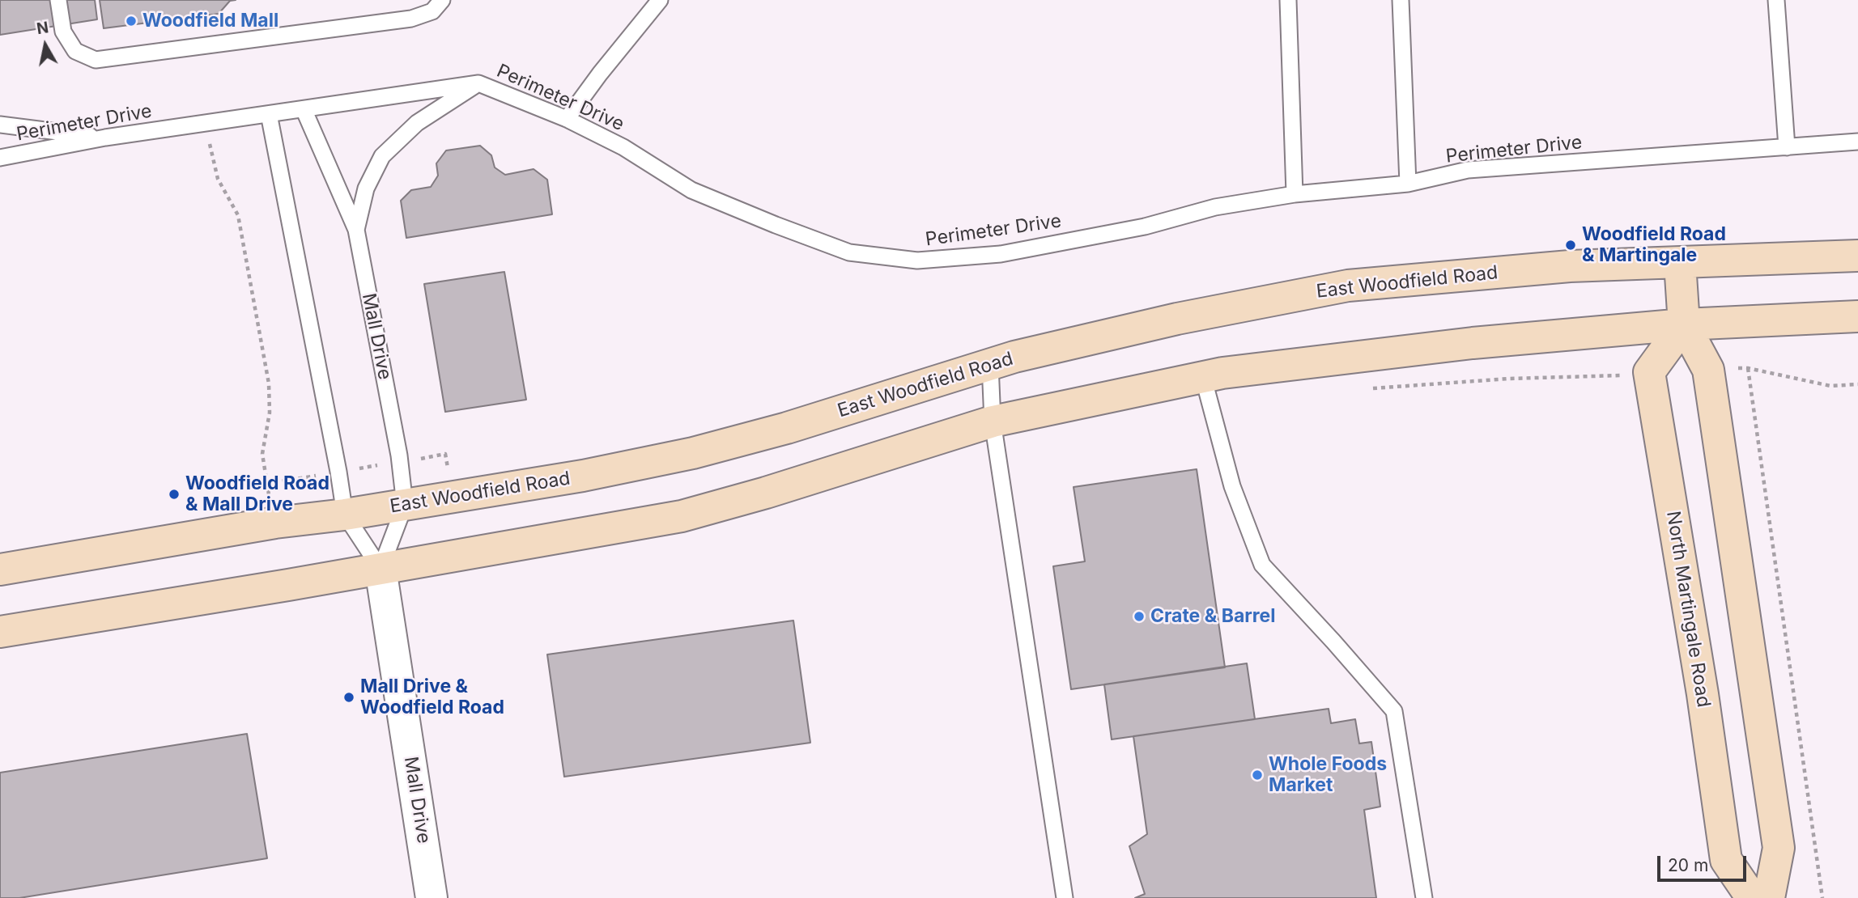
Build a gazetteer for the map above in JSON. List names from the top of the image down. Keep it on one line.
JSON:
{"streets":{"street":["East Woodfield Road","Mall Drive","North Martingale Road"],"lane":["Perimeter Drive"]},"crossings":[["Perimeter Drive","Mall Drive"],["East Woodfield Road","Mall Drive"]],"places":["Woodfield Mall","Woodfield Road & Martingale","Woodfield Road & Mall Drive","Crate & Barrel","Mall Drive & Woodfield Road","Whole Foods Market"],"scale_bar":"20 m","north":"top"}
